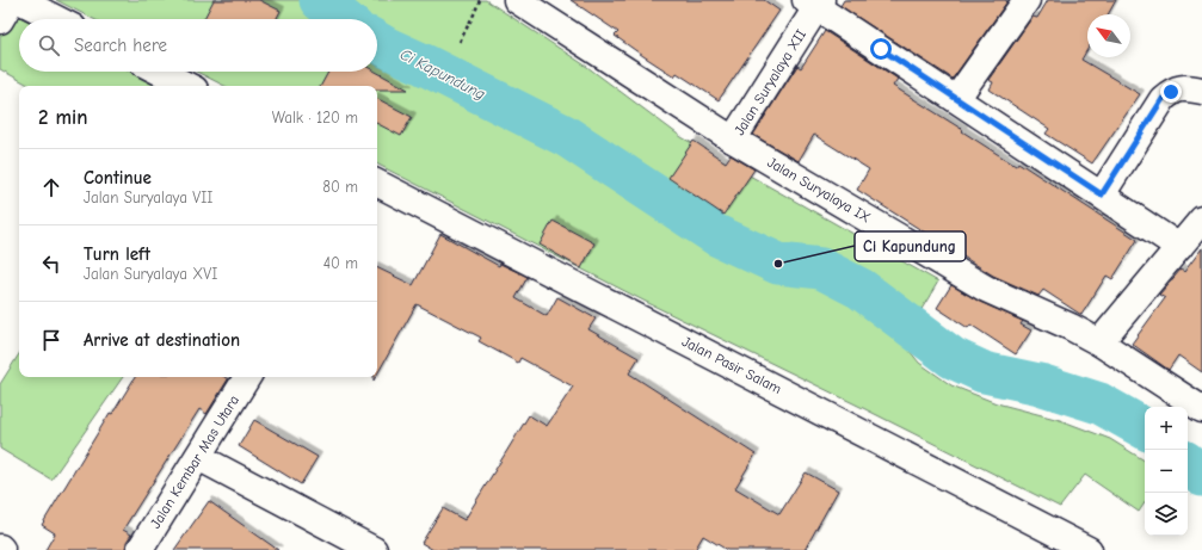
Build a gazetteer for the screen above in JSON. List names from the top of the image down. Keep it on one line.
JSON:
{"streets":{"street":["Jalan Suryalaya XII","Jalan Suryalaya IX","Jalan Pasir Salam","Jalan Kembar Mas Utara"]},"crossings":[["Jalan Suryalaya XII","Jalan Suryalaya IX"]],"water":["Ci Kapundung"],"places":["Ci Kapundung"],"north":"top left","page":{"search":"Search here","heading":["2 min","Walk · 120 m"],"list":[["Continue","Jalan Suryalaya VII","80 m"],["Turn left","Jalan Suryalaya XVI","40 m"],"Arrive at destination"],"map_buttons":["+","−"]}}
